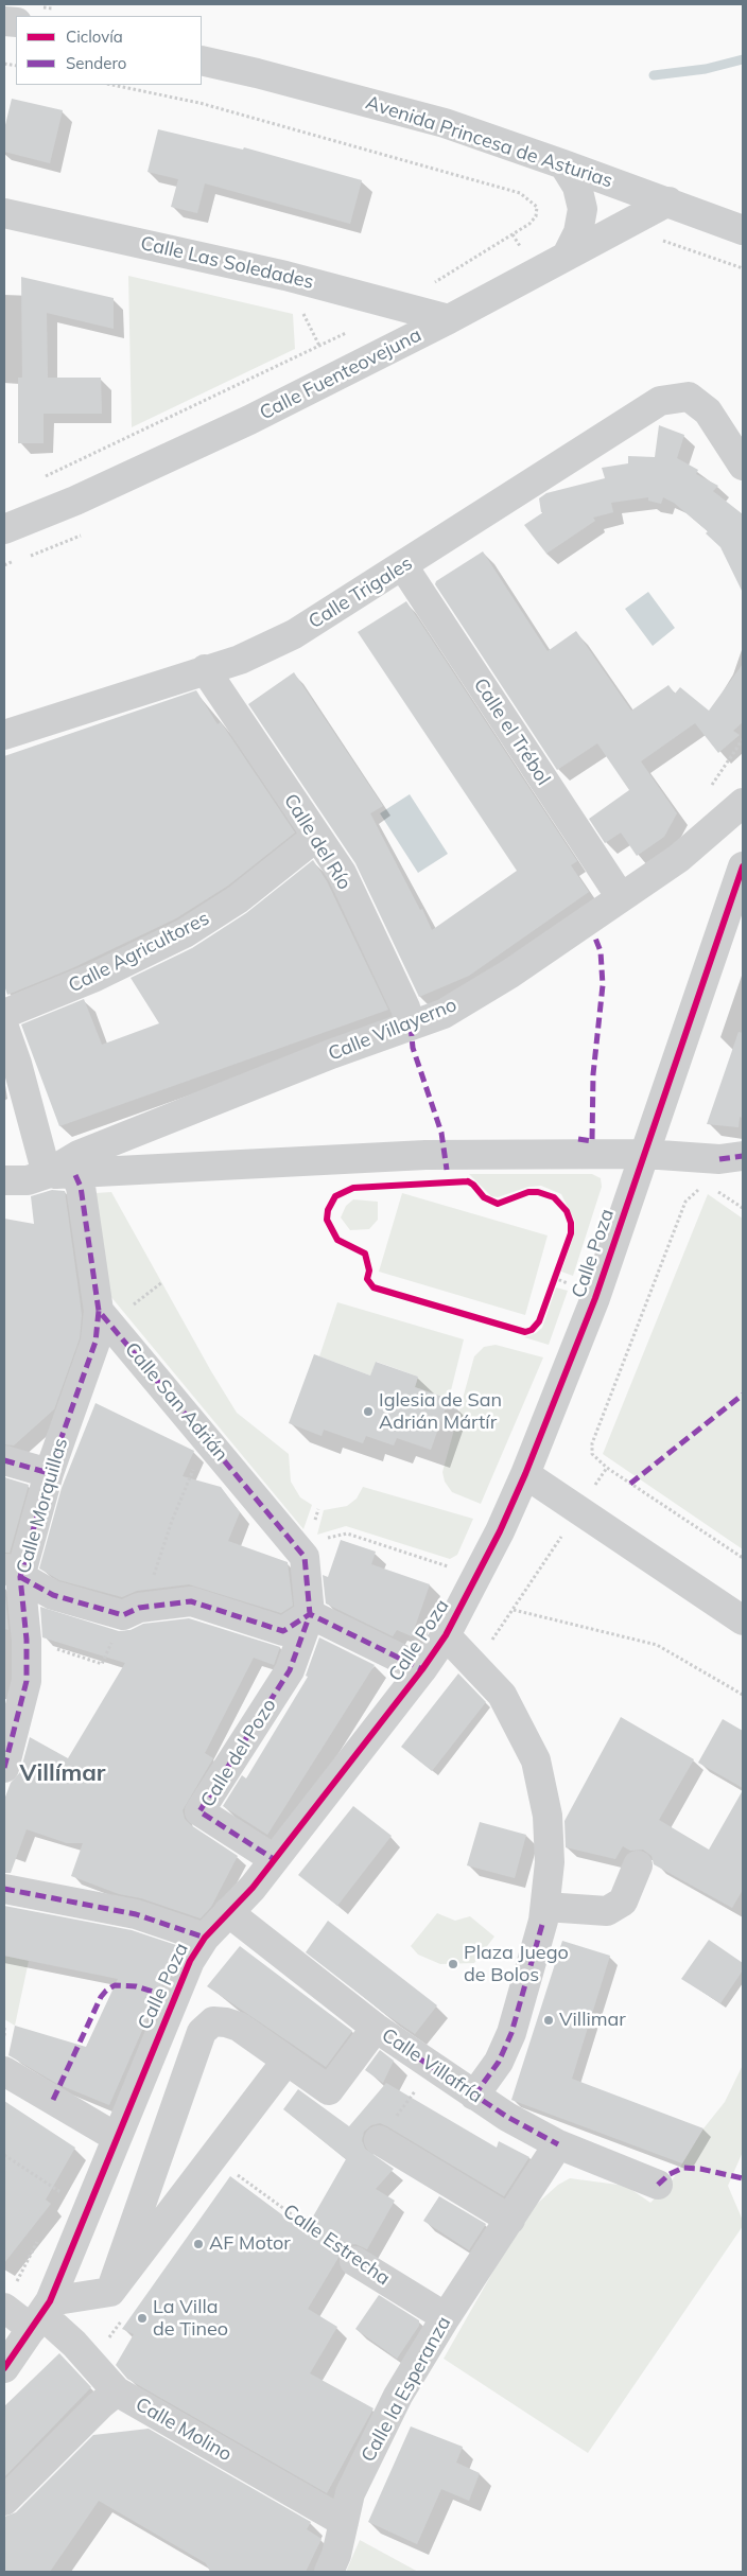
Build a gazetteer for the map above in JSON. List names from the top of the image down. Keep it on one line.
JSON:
{"streets":{"street":["Avenida Princesa de Asturias","Calle Las Soledades","Calle Fuenteovejuna","Calle Trigales","Calle el Trébol","Calle del Río","Calle Agricultores","Calle Villayerno","Calle Poza","Calle San Adrián","Calle Morquillas","Calle del Pozo","Calle Villafría","Calle Estrecha","Calle la Esperanza","Calle Molino"]},"crossings":[["Avenida Princesa de Asturias","Calle Fuenteovejuna"],["Calle Las Soledades","Calle Fuenteovejuna"],["Calle Trigales","Calle el Trébol"],["Calle Trigales","Calle del Río"],["Calle el Trébol","Calle Villayerno"],["Calle del Río","Calle Agricultores"],["Calle del Río","Calle Villayerno"],["Calle Poza","Calle del Pozo"],["Calle Poza","Calle Villafría"],["Calle Poza","Calle Molino"],["Calle San Adrián","Calle Morquillas"],["Calle Villafría","Calle la Esperanza"],["Calle Estrecha","Calle la Esperanza"],["Calle la Esperanza","Calle Molino"]],"districts":["Villímar"],"places":["Iglesia de San Adrián Mártír","Plaza Juego de Bolos","Villimar","AF Motor","La Villa de Tineo"],"legend":["Ciclovía","Sendero"]}
